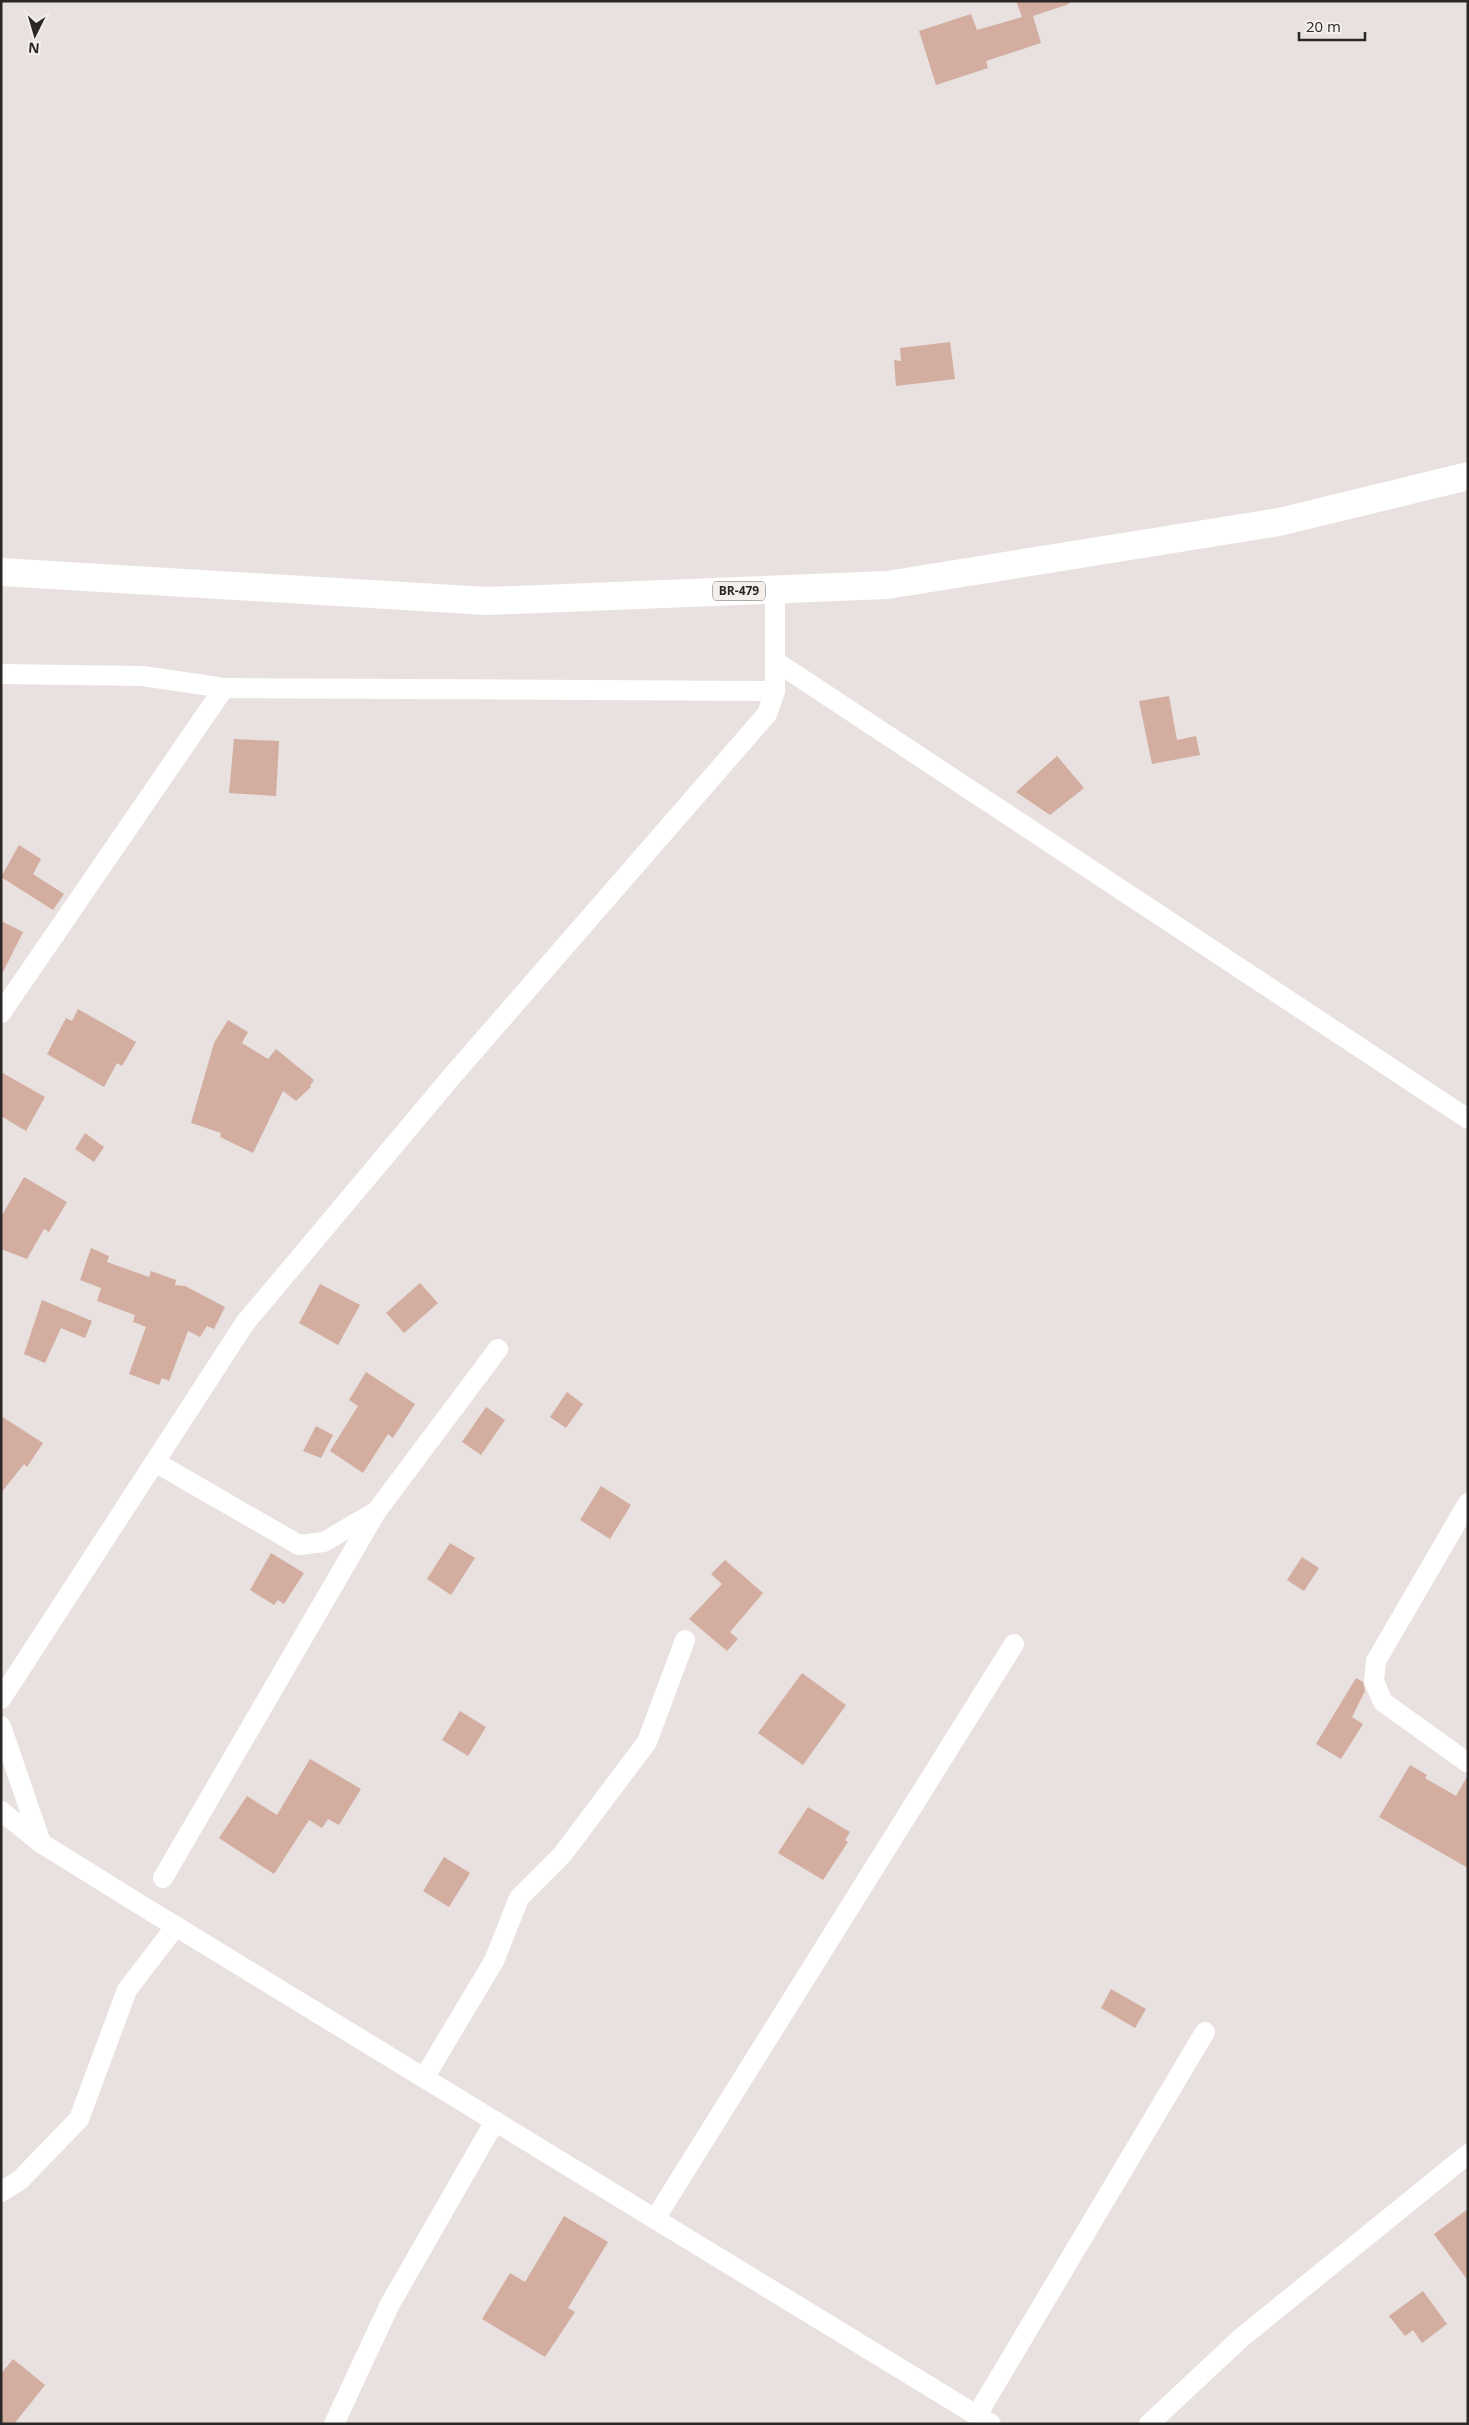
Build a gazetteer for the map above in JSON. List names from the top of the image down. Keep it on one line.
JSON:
{"streets":{"main road":["BR-479"]},"scale_bar":"20 m","north":"bottom"}
